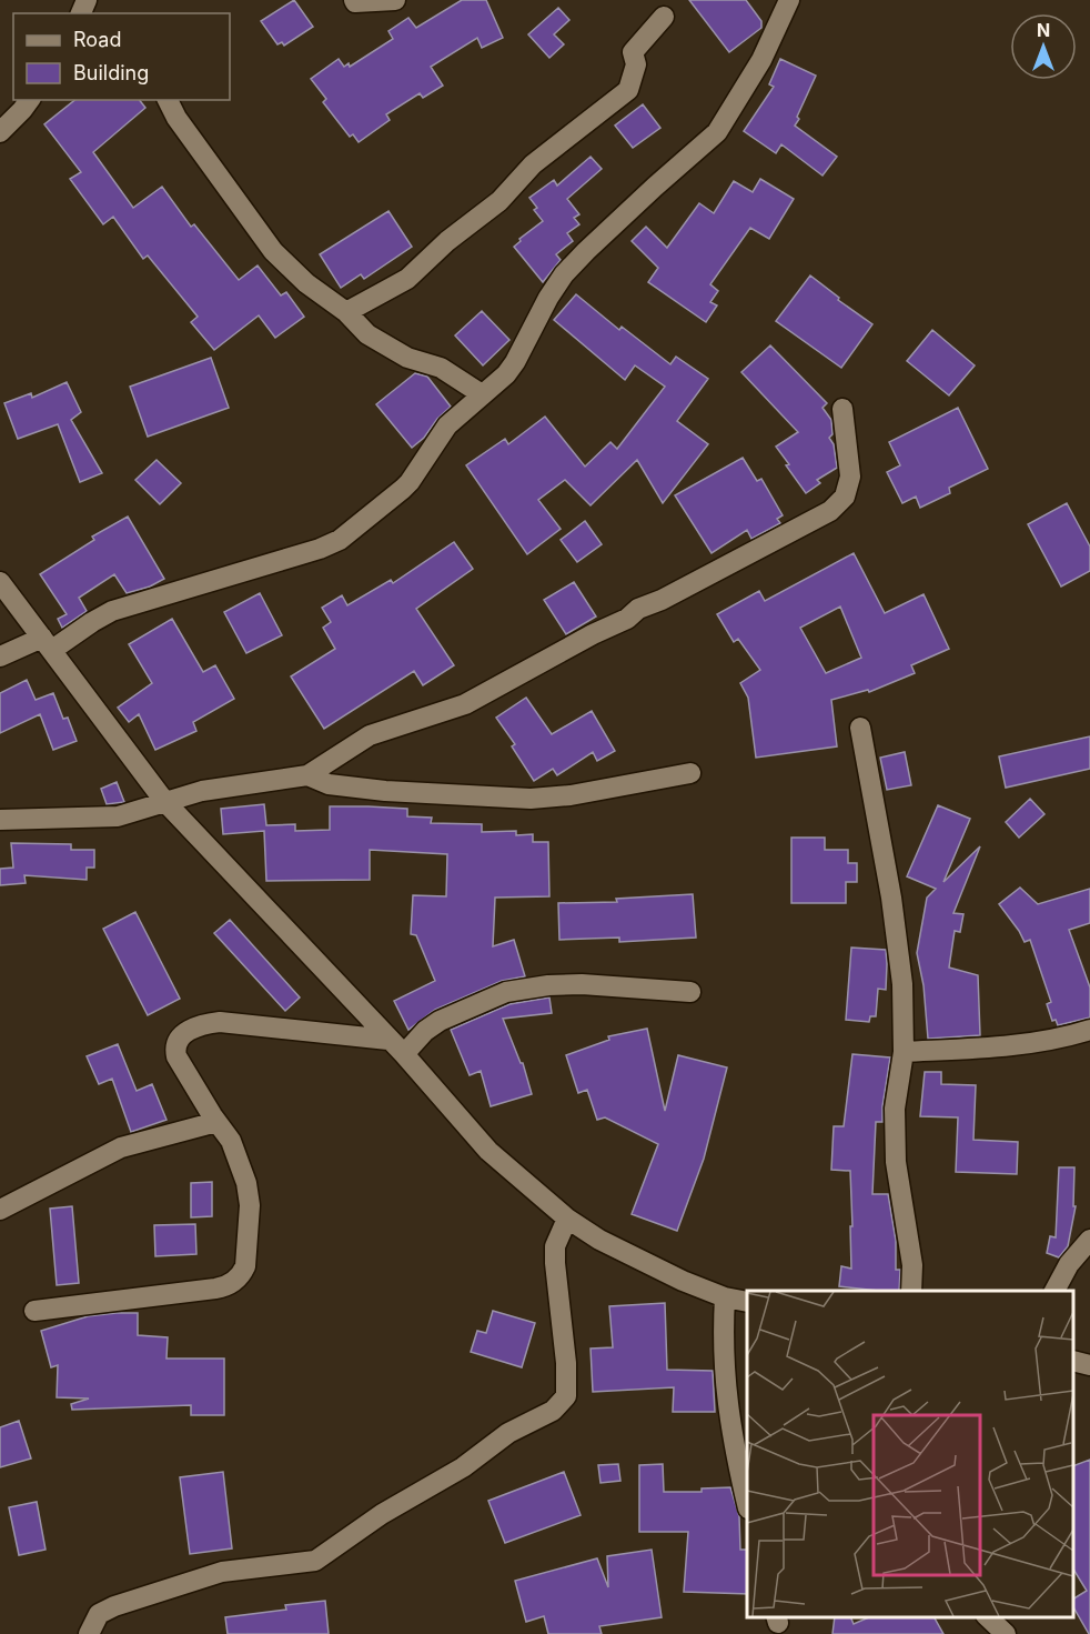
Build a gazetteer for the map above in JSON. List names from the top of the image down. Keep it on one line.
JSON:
{"legend":["Road","Building"],"north":"top"}
